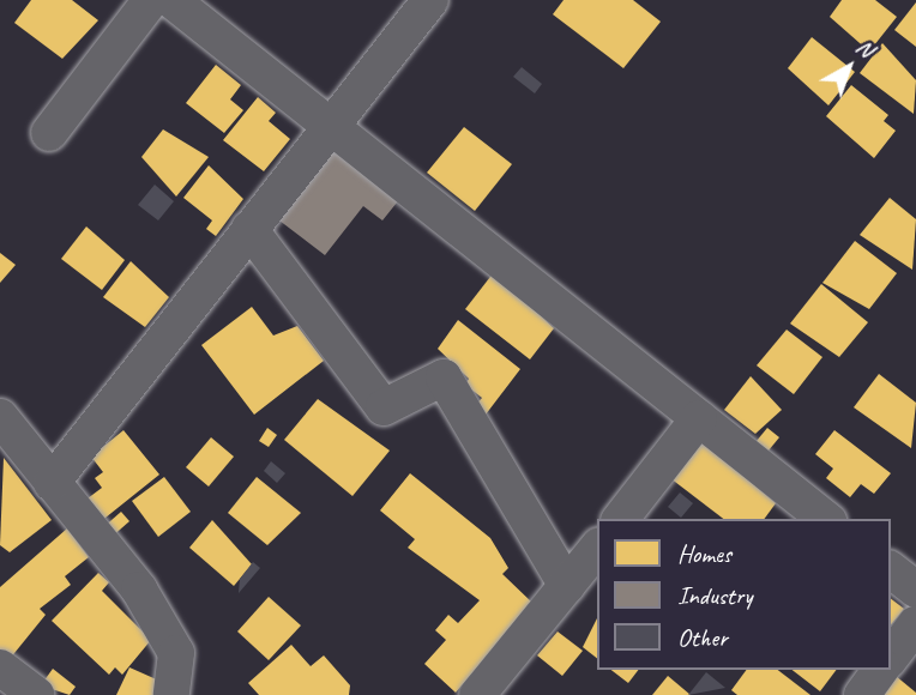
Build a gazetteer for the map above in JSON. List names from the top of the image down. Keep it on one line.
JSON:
{"legend":["Homes","Industry","Other"],"north":"top right"}
